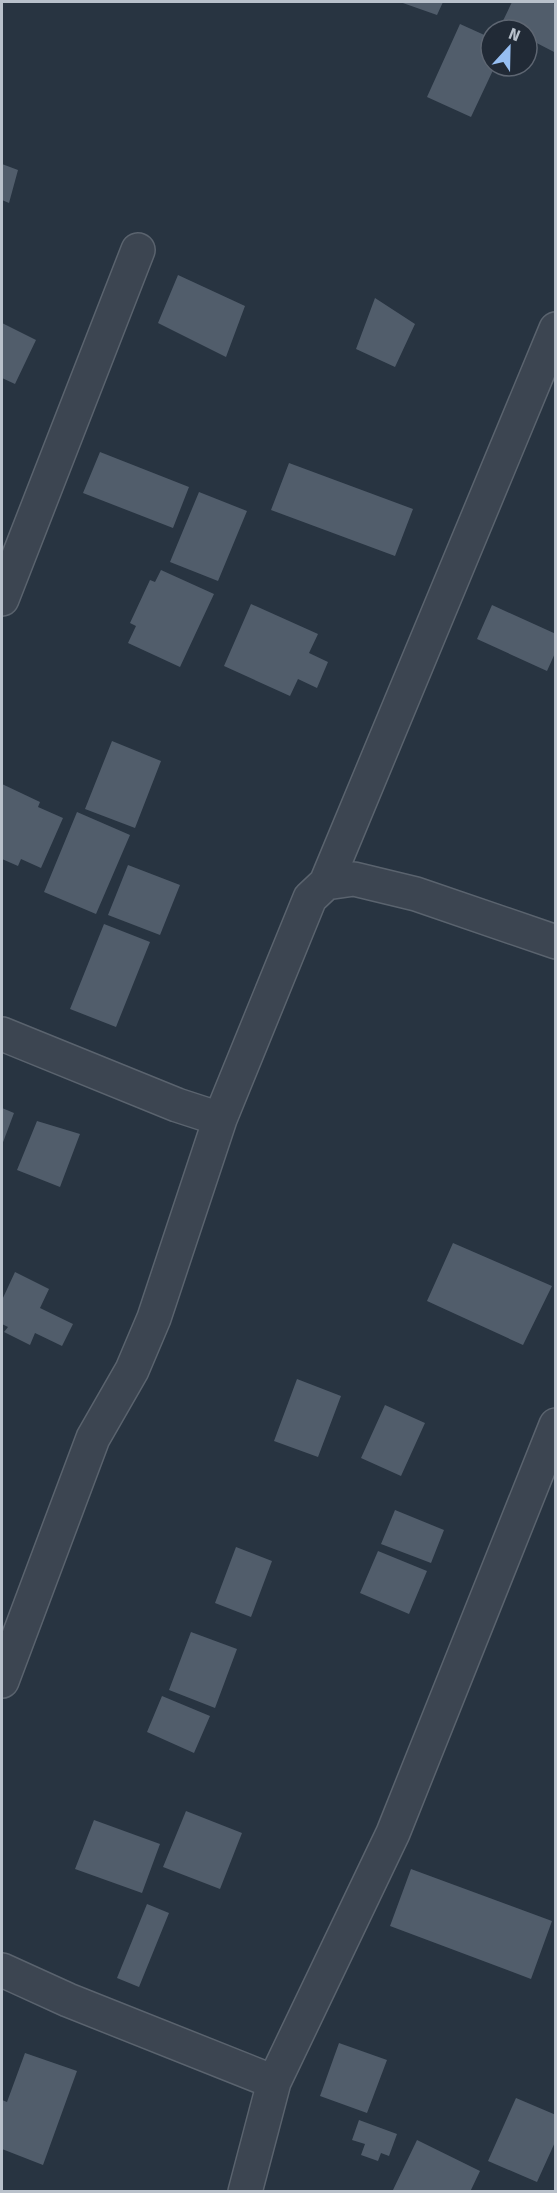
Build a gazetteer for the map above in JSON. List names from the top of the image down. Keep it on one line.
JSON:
{"north":"top"}
